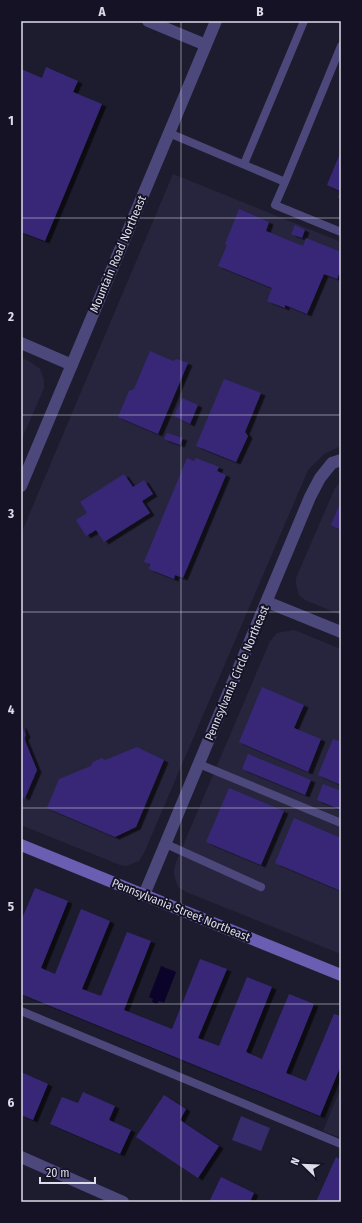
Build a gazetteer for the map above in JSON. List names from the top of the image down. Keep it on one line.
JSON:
{"streets":{"street":["Mountain Road Northeast","Pennsylvania Circle Northeast","Pennsylvania Street Northeast"]},"crossings":[["Pennsylvania Circle Northeast","Pennsylvania Street Northeast"]],"scale_bar":"20 m","north":"top left","grid":{"columns":["A","B"],"rows":["1","2","3","4","5","6"]}}
